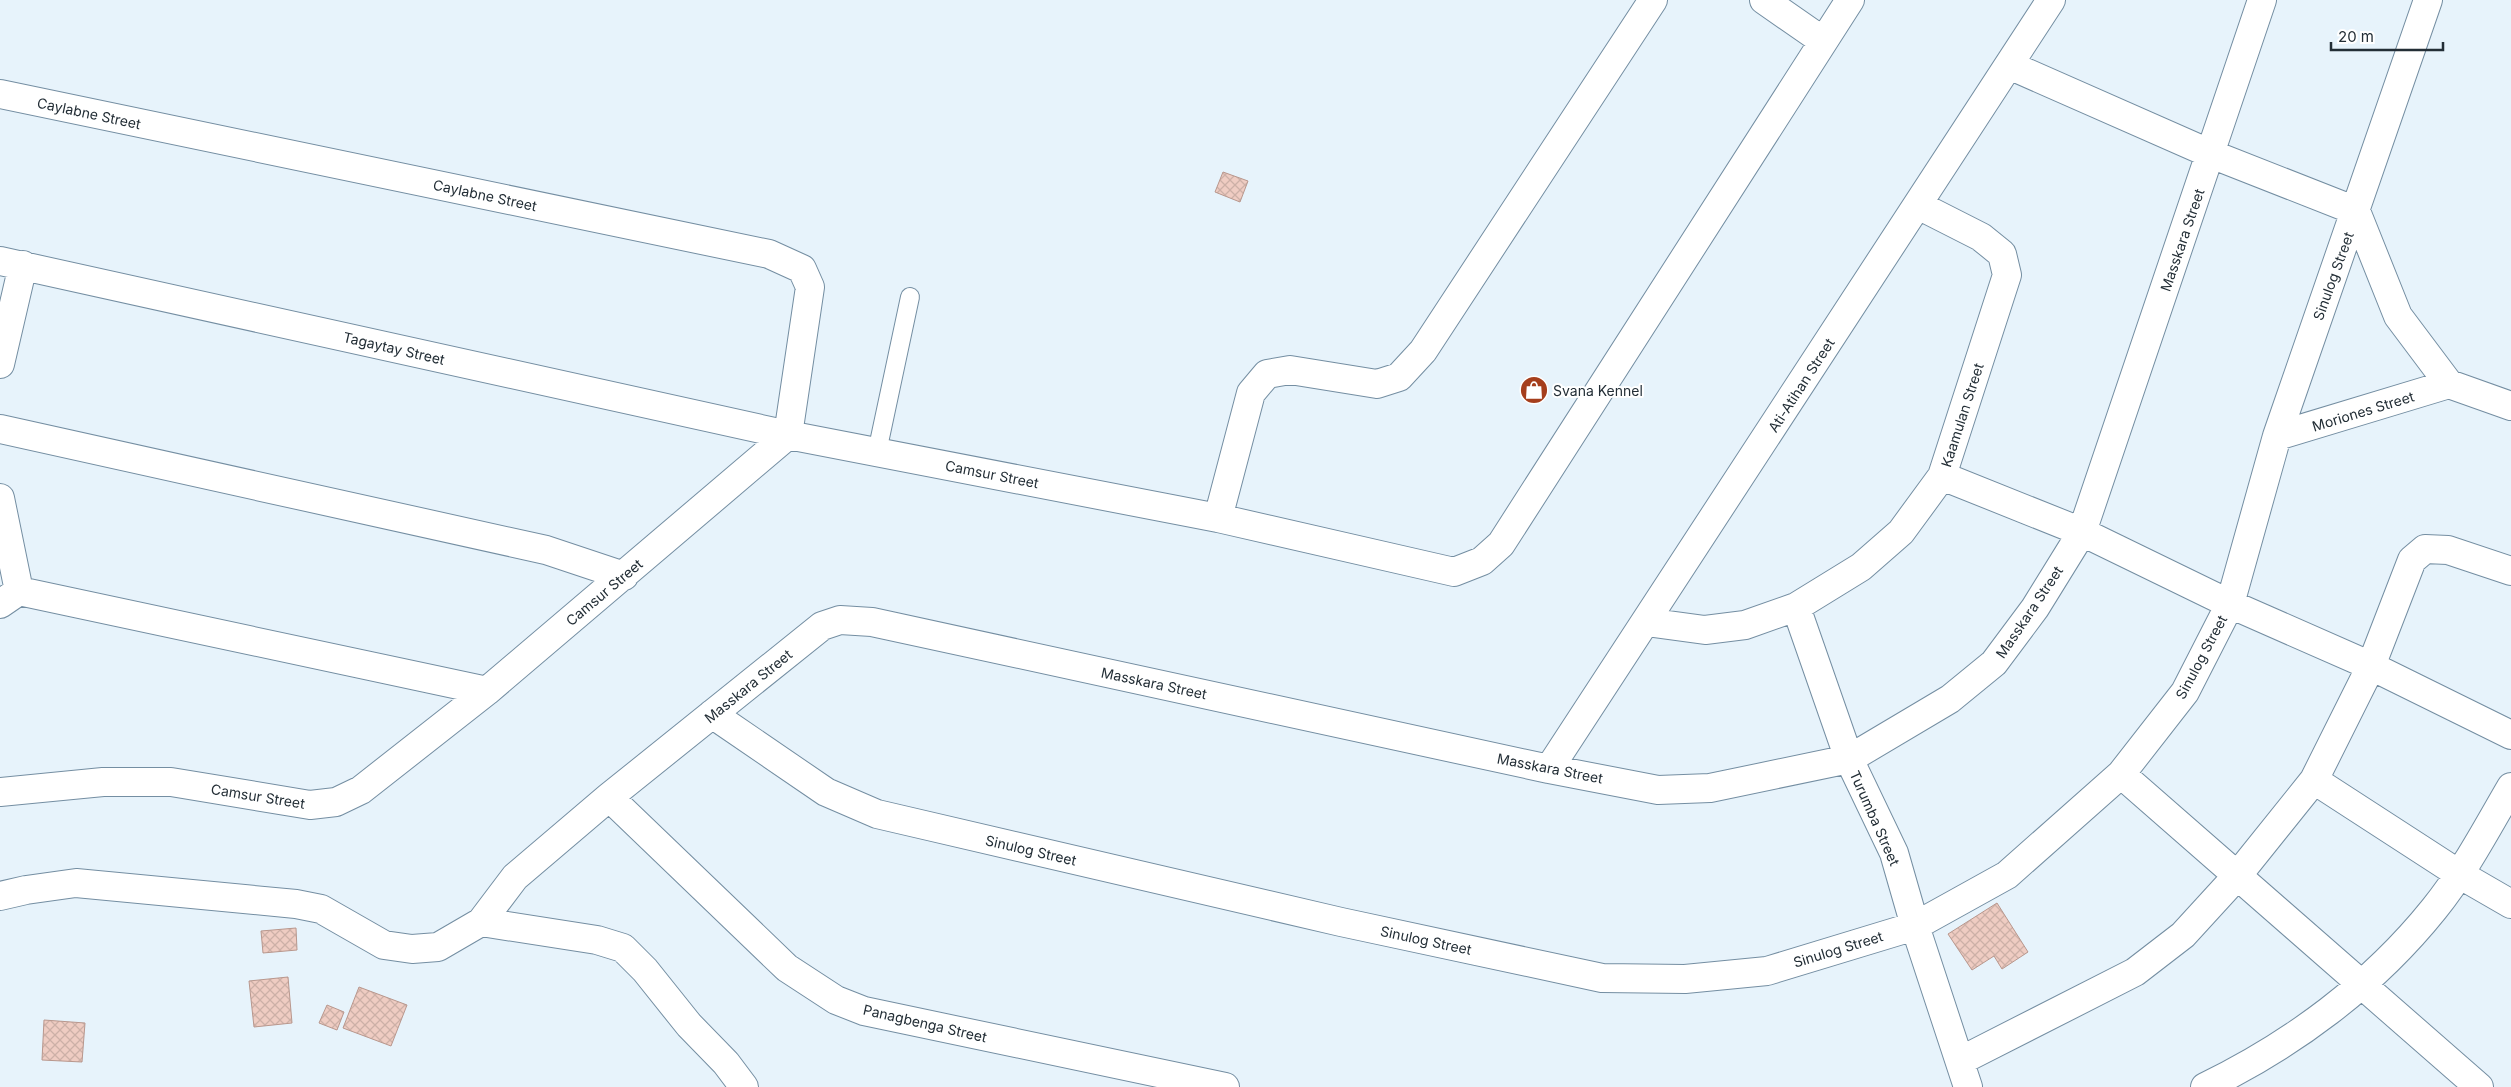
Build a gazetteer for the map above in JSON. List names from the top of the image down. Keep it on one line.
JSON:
{"streets":{"street":["Caylabne Street","Masskara Street","Sinulog Street","Tagaytay Street","Ati-Atihan Street","Moriones Street","Kaamulan Street","Camsur Street","Turumba Street","Panagbenga Street"]},"crossings":[["Caylabne Street","Tagaytay Street"],["Caylabne Street","Camsur Street"],["Masskara Street","Sinulog Street"],["Masskara Street","Ati-Atihan Street"],["Masskara Street","Turumba Street"],["Masskara Street","Panagbenga Street"],["Sinulog Street","Moriones Street"],["Sinulog Street","Turumba Street"],["Tagaytay Street","Camsur Street"],["Ati-Atihan Street","Kaamulan Street"],["Kaamulan Street","Turumba Street"]],"places":{"shop":["Svana Kennel"]},"scale_bar":"20 m"}
